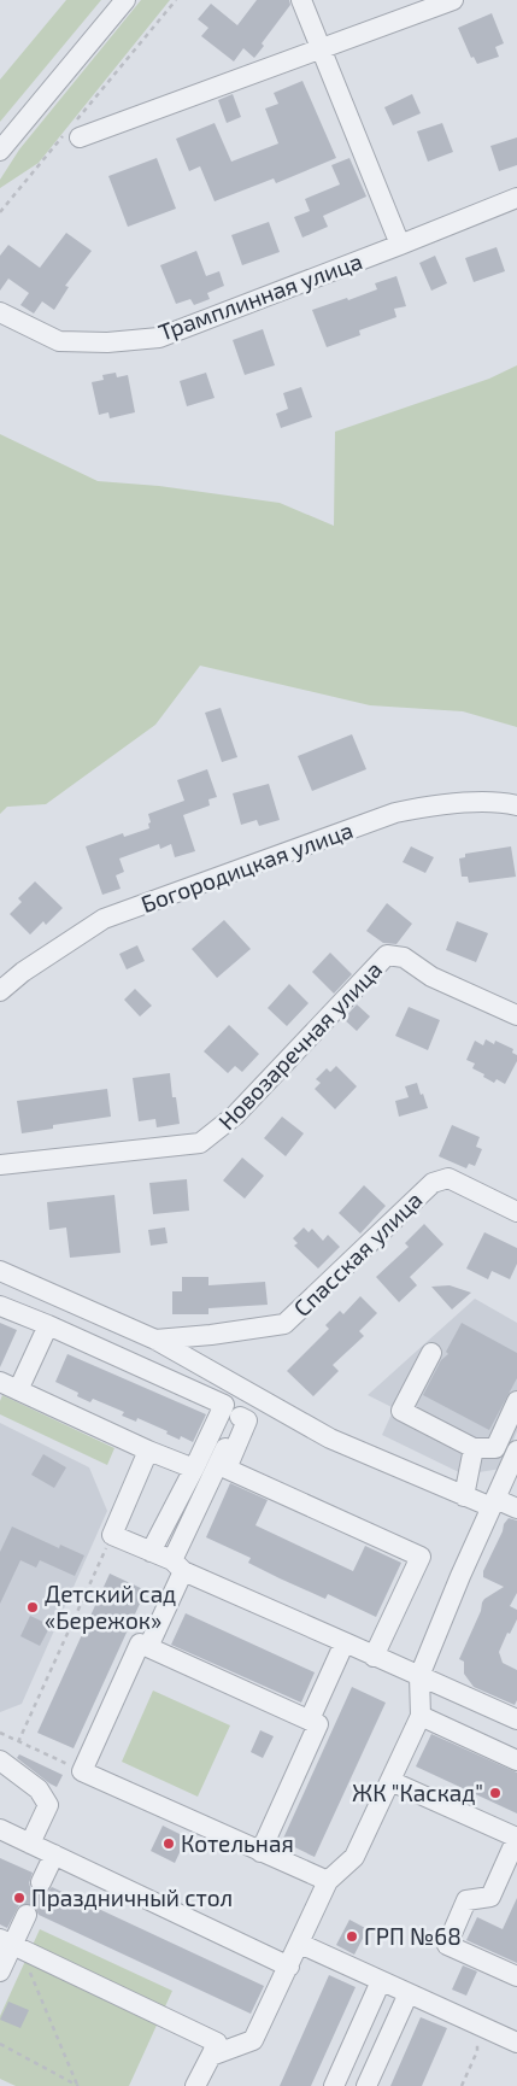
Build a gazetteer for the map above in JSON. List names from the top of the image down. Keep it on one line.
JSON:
{"streets":{"street":["Трамплинная улица","Богородицкая улица","Новозаречная улица","Спасская улица"]},"places":["Детский сад «Бережок»","ЖК \"Каскад\"","Котельная","Праздничный стол","ГРП №68"]}
